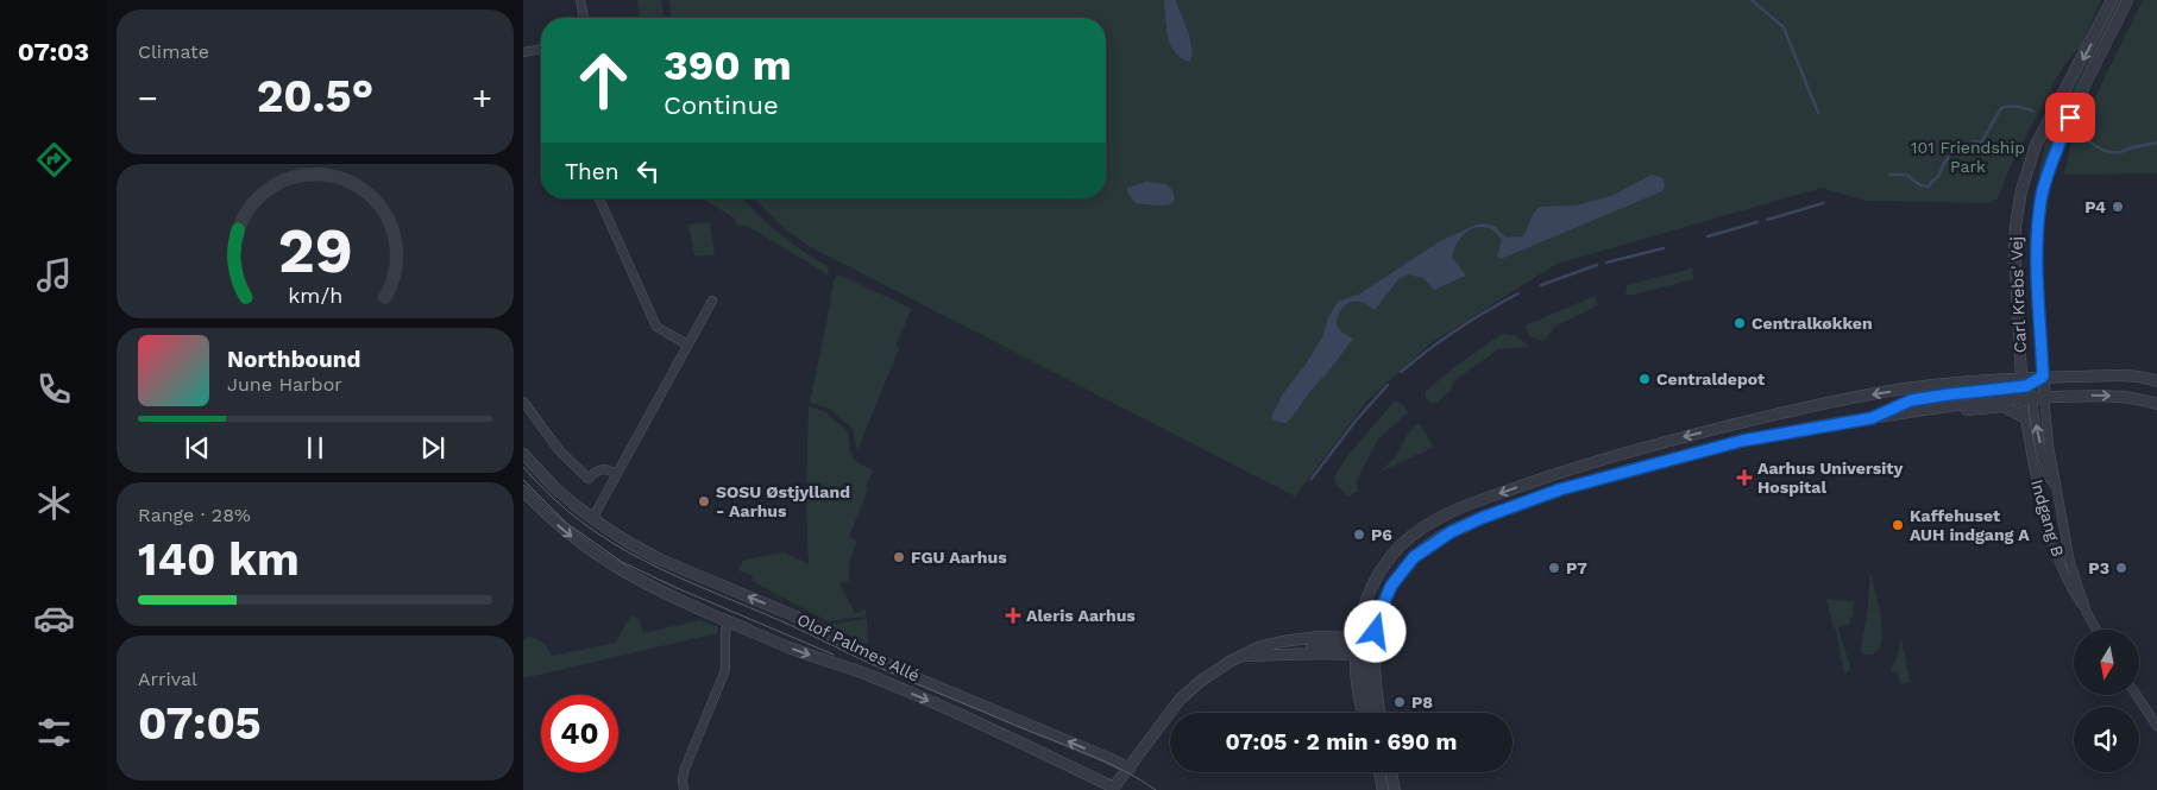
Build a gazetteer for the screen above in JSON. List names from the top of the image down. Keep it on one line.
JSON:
{"streets":{"street":["Carl Krebs' Vej","Indgang B","Olof Palmes Allé"]},"crossings":[["Carl Krebs' Vej","Indgang B"]],"parks":["101 Friendship Park"],"places":{"other":["P4","Centralkøkken","Centraldepot","SOSU Østjylland - Aarhus","Kaffehuset AUH indgang A","P6","FGU Aarhus","P7","P3","P8"],"health":["Aarhus University Hospital","Aleris Aarhus"]},"north":"bottom","page":{"tabs":"07:03","tile":["Climate",["Range · 28%","140 km"],["Arrival","07:05"]],"turn":["390 m","Continue"],"heat":["−","20.5°","+"],"then":"Then","song":["Northbound","June Harbor"],"limit":"40","trip":"07:05 · 2 min · 690 m","gauge":["29","km/h"]}}
